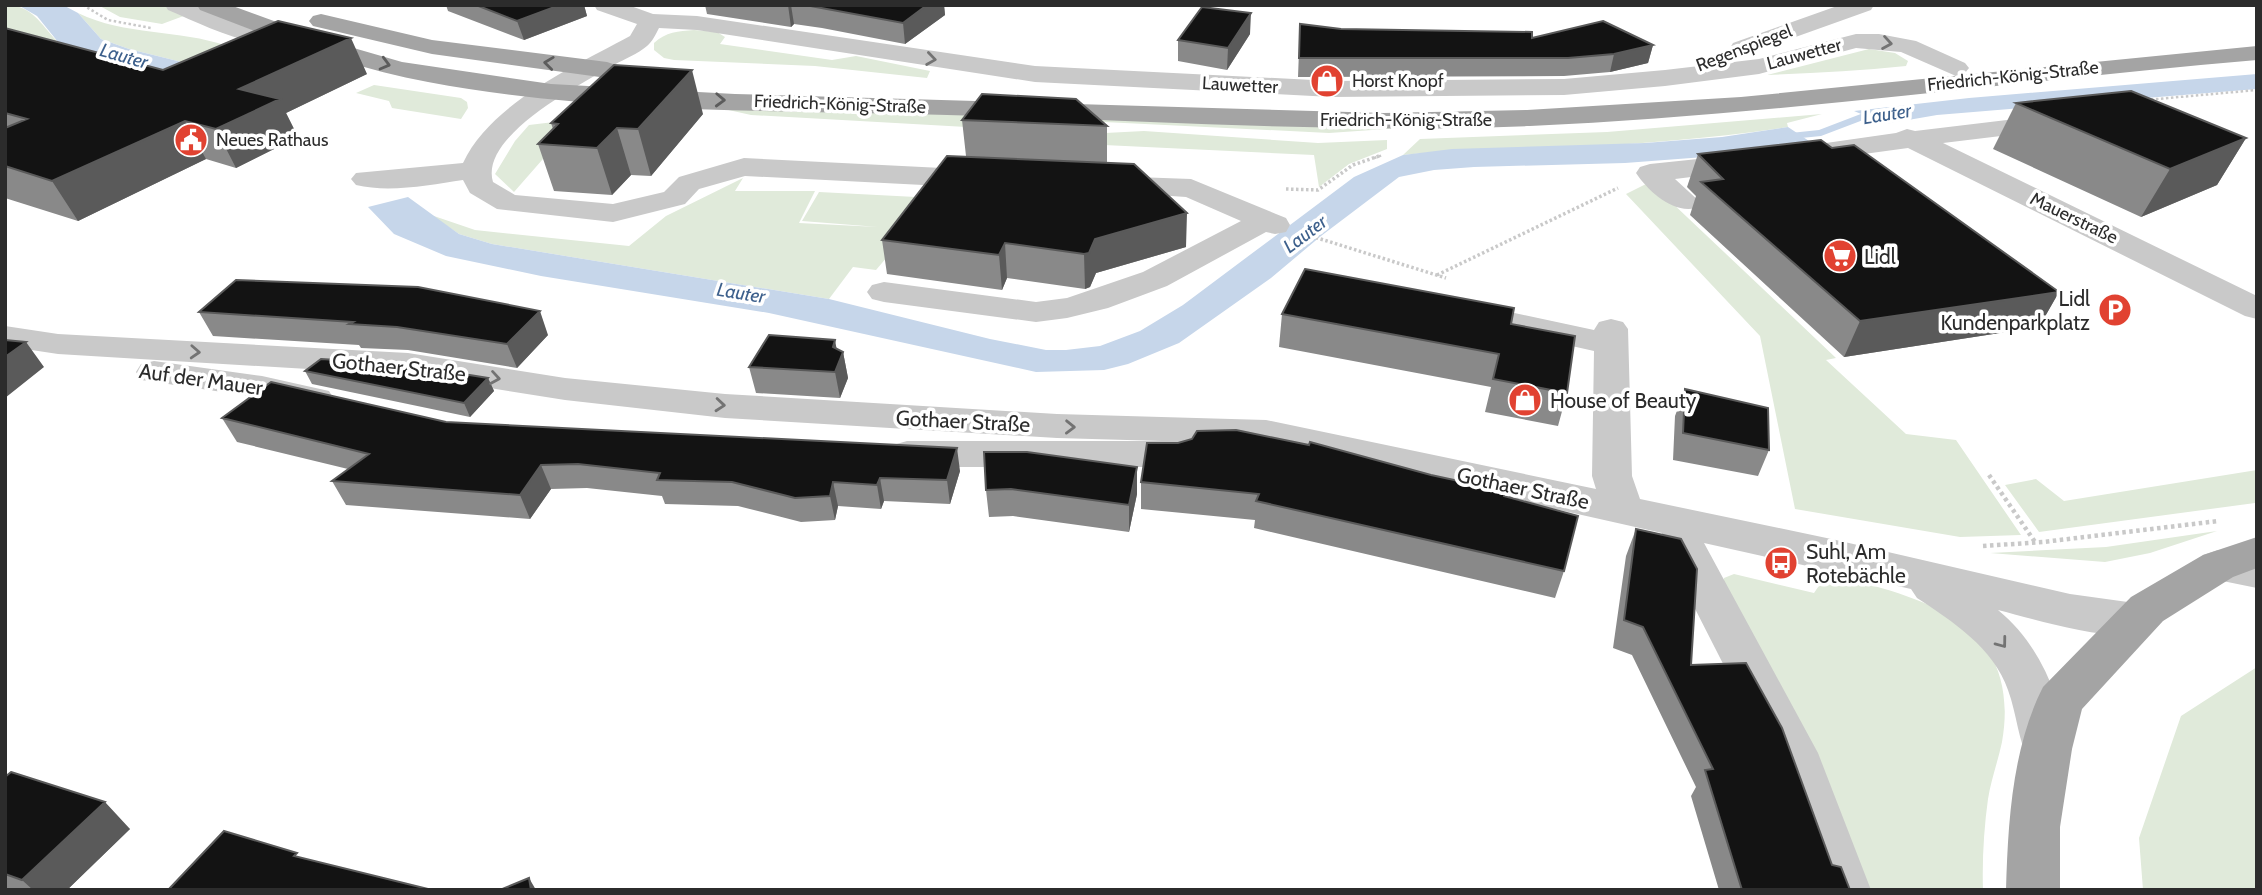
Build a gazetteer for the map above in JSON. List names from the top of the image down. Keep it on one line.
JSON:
{"streets":{"main road":["Friedrich-König-Straße"],"street":["Regenspiegel","Lauwetter","Mauerstraße","Gothaer Straße","Auf der Mauer"]},"crossings":[["Regenspiegel","Lauwetter"],["Lauwetter","Friedrich-König-Straße"],["Gothaer Straße","Auf der Mauer"]],"water":["Lauter"],"places":{"shop":["Horst Knopf","House of Beauty"],"public building":["Neues Rathaus"],"supermarket":["Lidl"],"parking":["Lidl Kundenparkplatz"],"bus stop":["Suhl, Am Rotebächle"]}}
